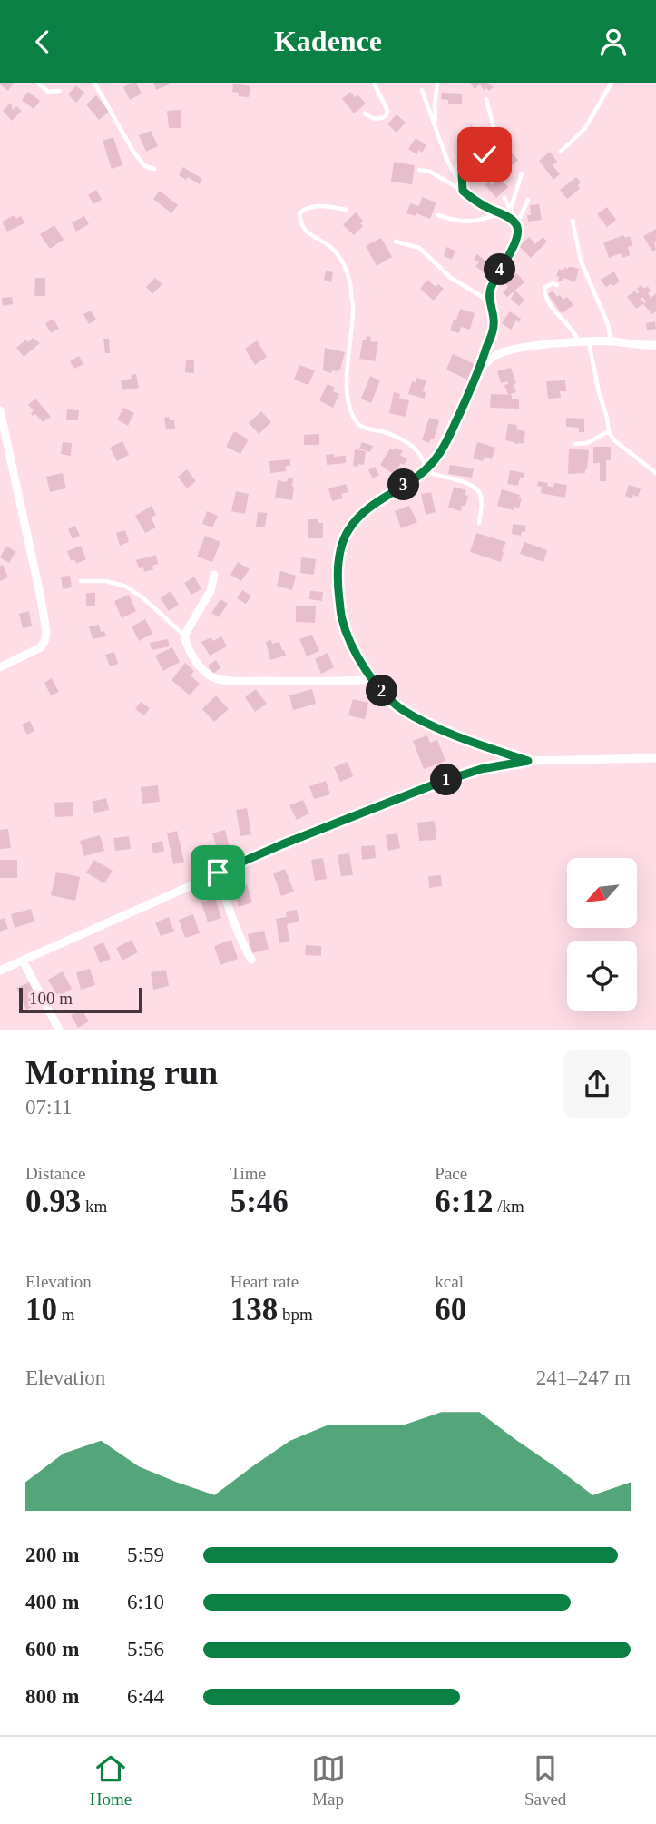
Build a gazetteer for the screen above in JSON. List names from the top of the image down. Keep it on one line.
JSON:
{"scale_bar":"100 m","north":"bottom left","page":{"header":"Kadence","pins":["4","3","2","1"],"scale":"100 m","heading":["Morning run","07:11"],"stats":[["Distance","0.93 km"],["Time","5:46"],["Pace","6:12 /km"],["Elevation","10 m"],["Heart rate","138 bpm"],["kcal","60"]],"chart":["Elevation","241–247 m"],"list":[{"name":"200 m","note":"5:59"},{"name":"400 m","note":"6:10"},{"name":"600 m","note":"5:56"},{"name":"800 m","note":"6:44"}],"tabs":["Home","Map","Saved"]}}
